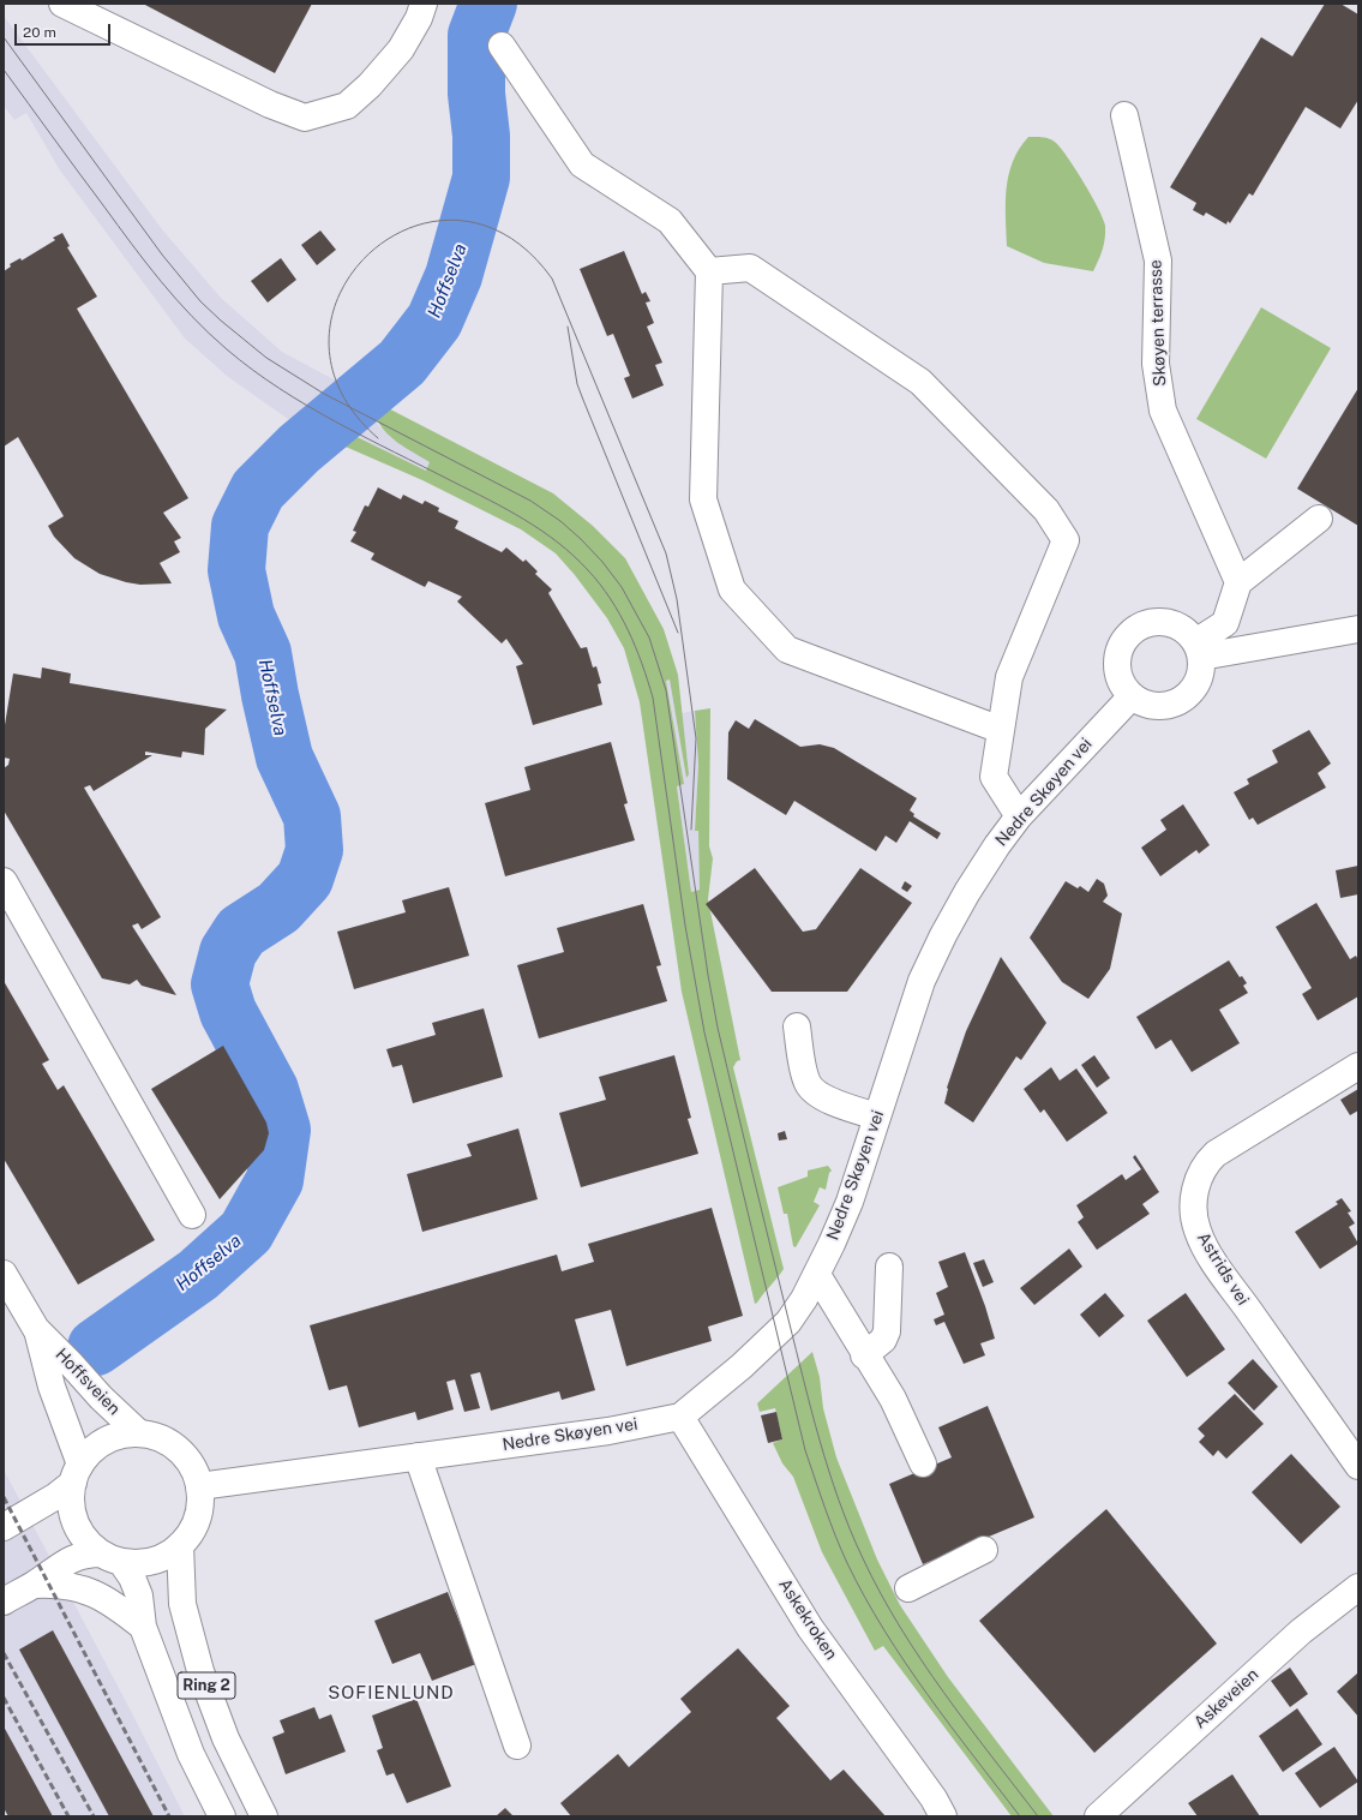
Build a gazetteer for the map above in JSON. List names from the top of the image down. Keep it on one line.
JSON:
{"streets":{"street":["Skøyen terrasse","Nedre Skøyen vei","Astrids vei","Hoffsveien","Askekroken","Ring 2","Askeveien"]},"crossings":[["Nedre Skøyen vei","Hoffsveien"],["Nedre Skøyen vei","Askekroken"],["Nedre Skøyen vei","Ring 2"],["Hoffsveien","Ring 2"]],"districts":["SOFIENLUND"],"water":["Hoffselva"],"scale_bar":"20 m"}
